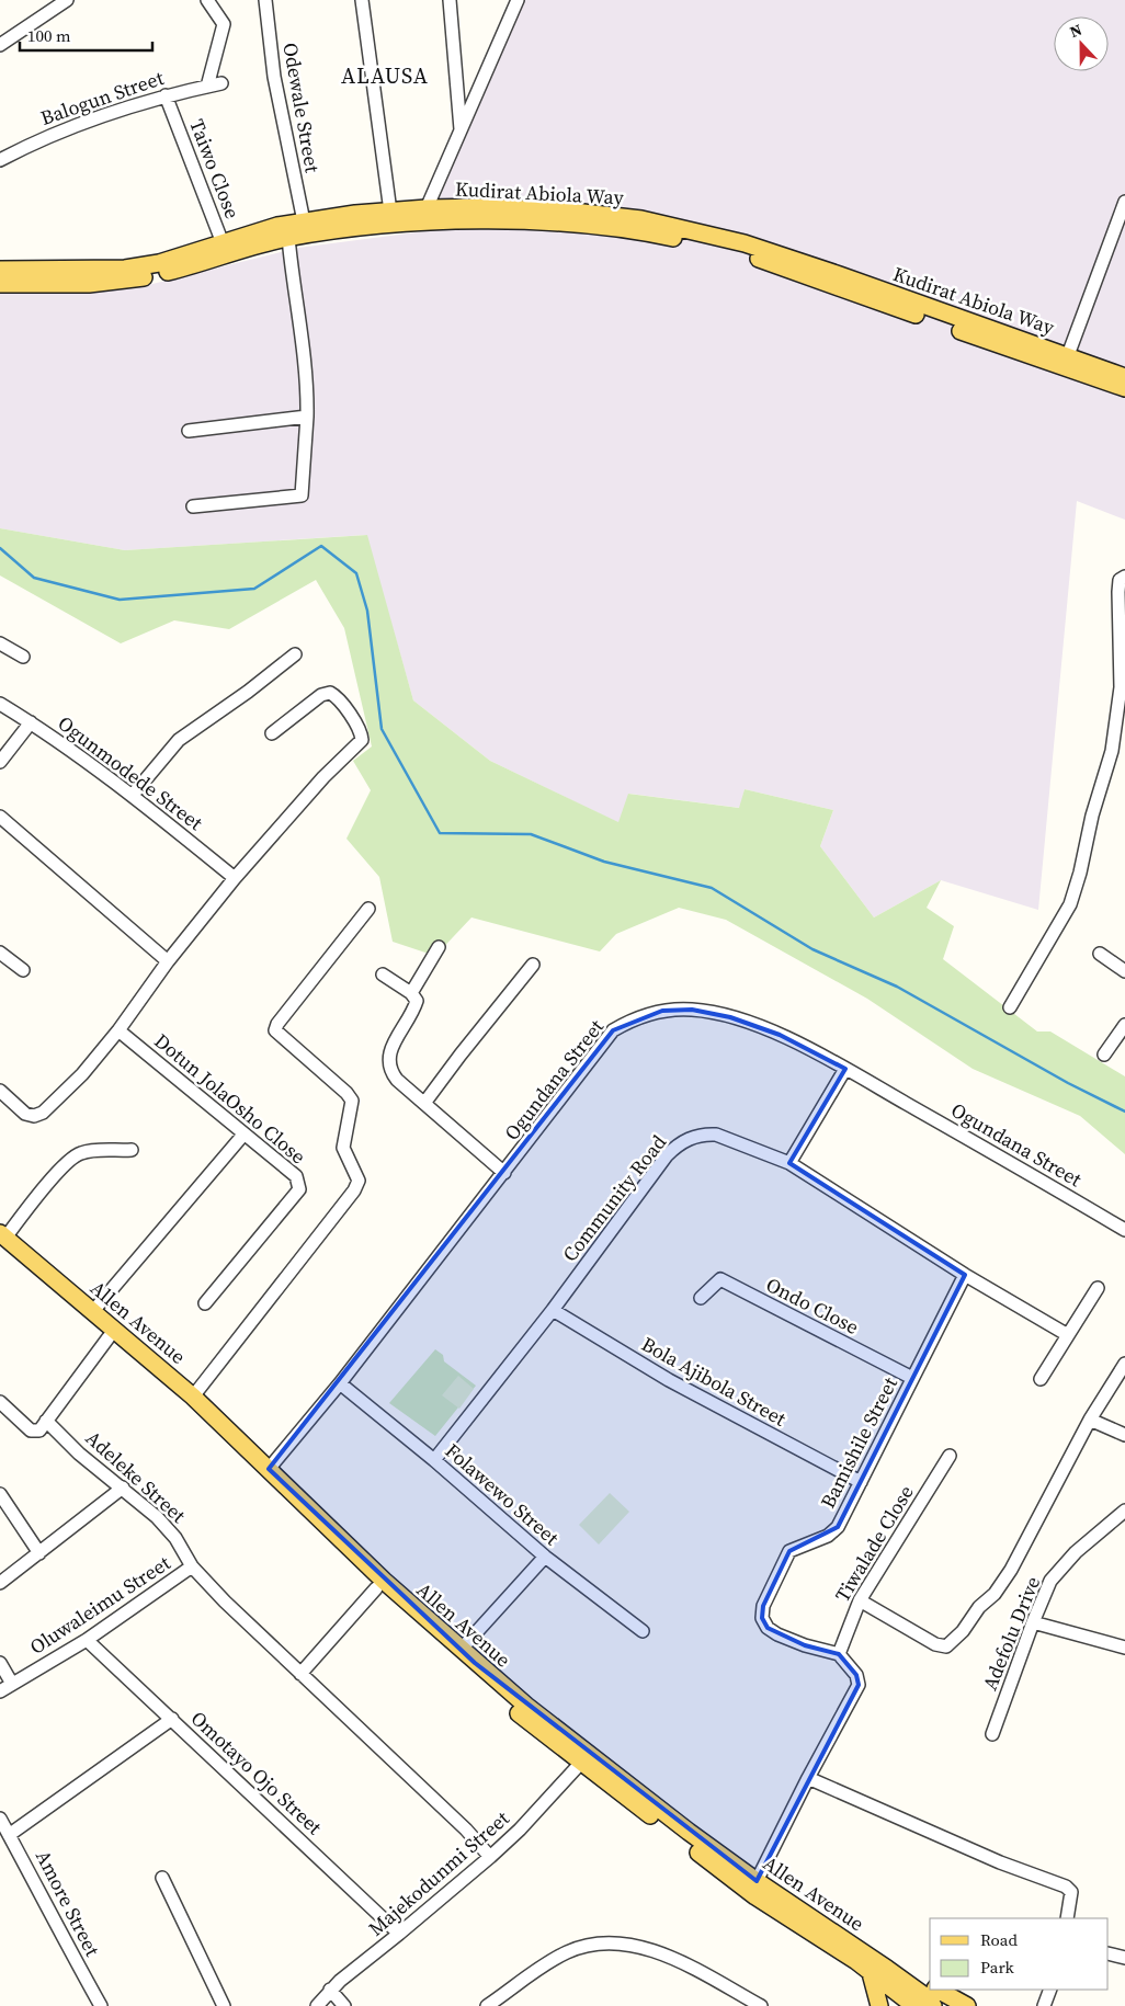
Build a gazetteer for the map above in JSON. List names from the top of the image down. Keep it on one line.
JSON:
{"streets":{"main road":["Kudirat Abiola Way","Allen Avenue"],"street":["Balogun Street","Odewale Street","Taiwo Close","Ogunmodede Street","Ogundana Street","Dotun JolaOsho Close","Community Road","Ondo Close","Bola Ajibola Street","Bamishile Street","Adeleke Street","Folawewo Street","Tiwalade Close","Oluwaleimu Street","Adefolu Drive","Omotayo Ojo Street","Majekodunmi Street","Amore Street"]},"crossings":[["Balogun Street","Taiwo Close"],["Odewale Street","Kudirat Abiola Way"],["Taiwo Close","Kudirat Abiola Way"],["Ogundana Street","Allen Avenue"],["Ogundana Street","Folawewo Street"],["Community Road","Bola Ajibola Street"],["Community Road","Bamishile Street"],["Community Road","Folawewo Street"],["Ondo Close","Bamishile Street"],["Allen Avenue","Majekodunmi Street"],["Bola Ajibola Street","Bamishile Street"],["Bamishile Street","Tiwalade Close"],["Adeleke Street","Oluwaleimu Street"],["Adeleke Street","Majekodunmi Street"],["Oluwaleimu Street","Omotayo Ojo Street"],["Omotayo Ojo Street","Majekodunmi Street"]],"districts":["ALAUSA"],"legend":["Road","Park"],"scale_bar":"100 m","north":"top"}
